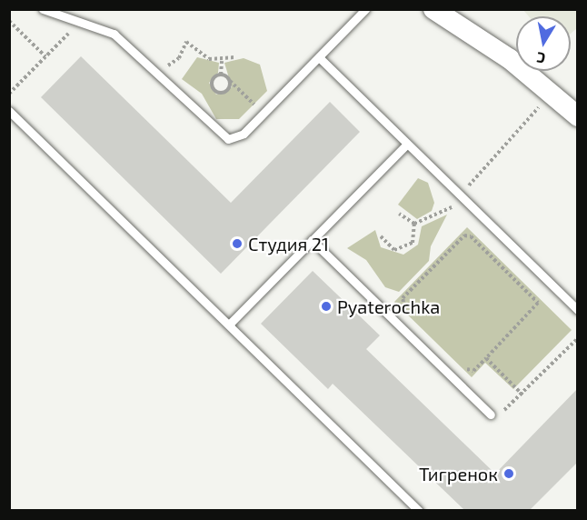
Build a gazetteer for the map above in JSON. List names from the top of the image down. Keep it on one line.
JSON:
{"places":["Студия 21","Pyaterochka","Тигренок"],"north":"bottom"}
